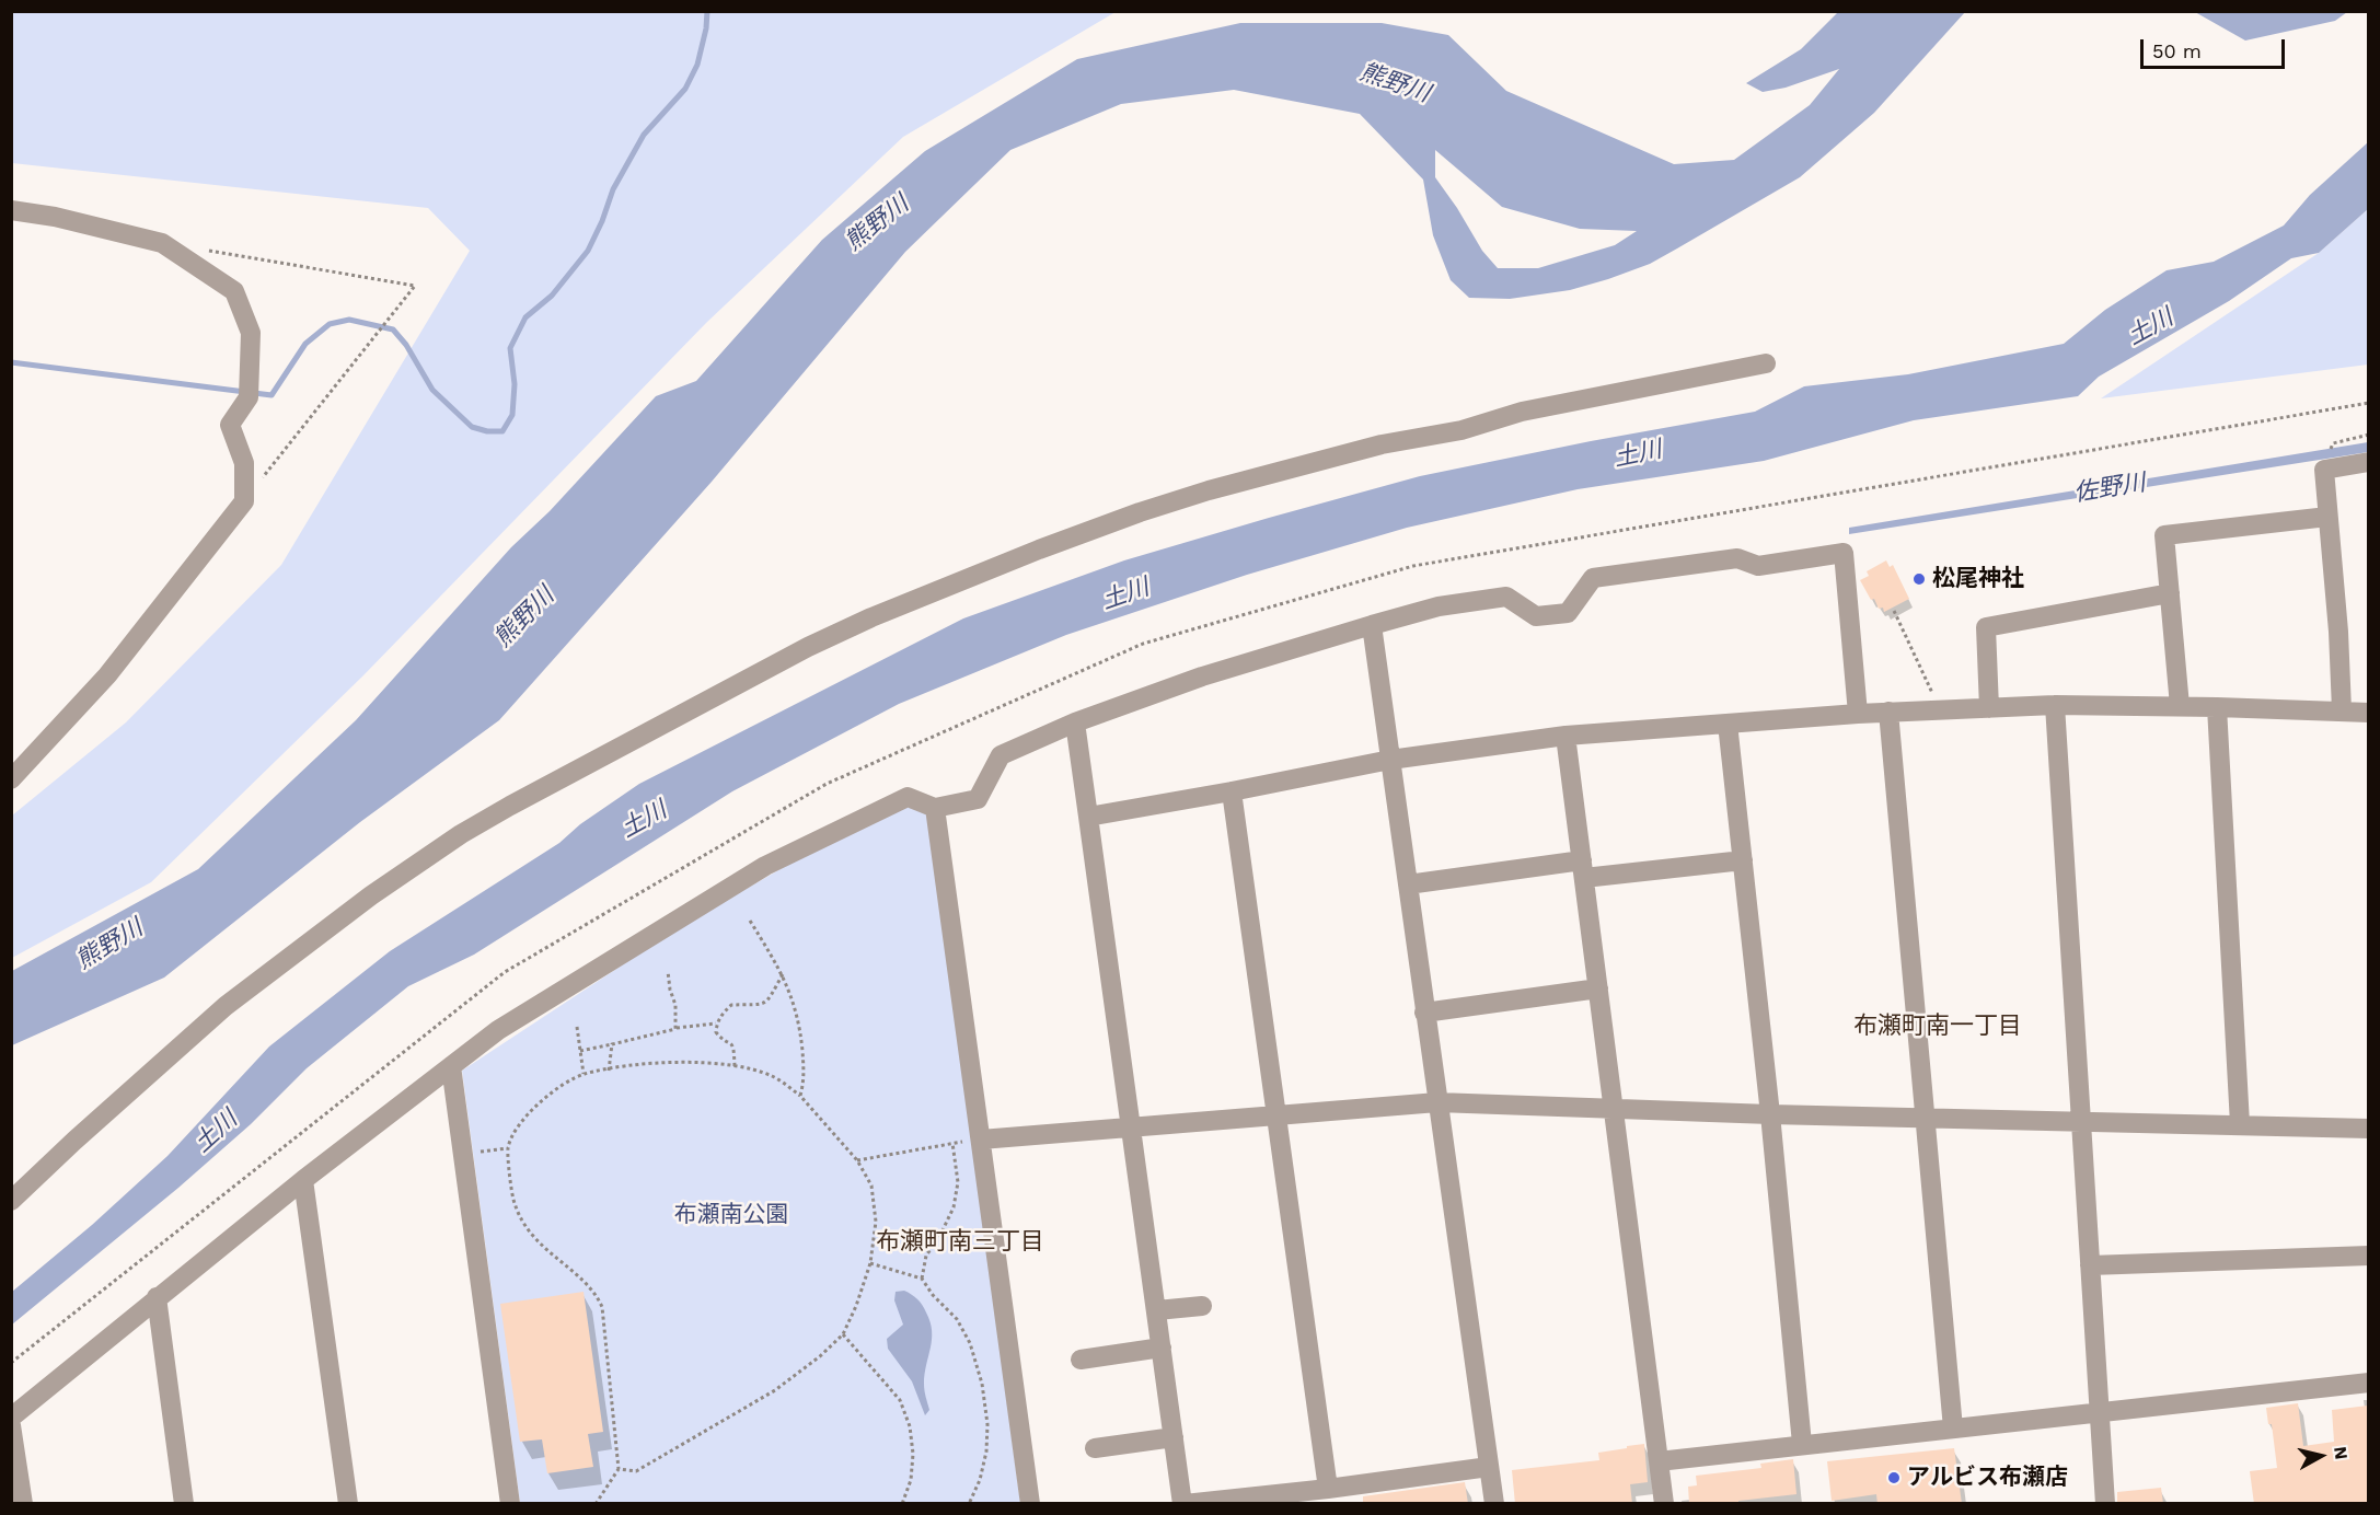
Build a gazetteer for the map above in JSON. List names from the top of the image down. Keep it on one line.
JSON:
{"districts":["布瀬町南一丁目","布瀬町南三丁目"],"water":["熊野川","土川","佐野川"],"parks":["布瀬南公園"],"places":["松尾神社","アルビス布瀬店"],"scale_bar":"50 m","north":"right"}
